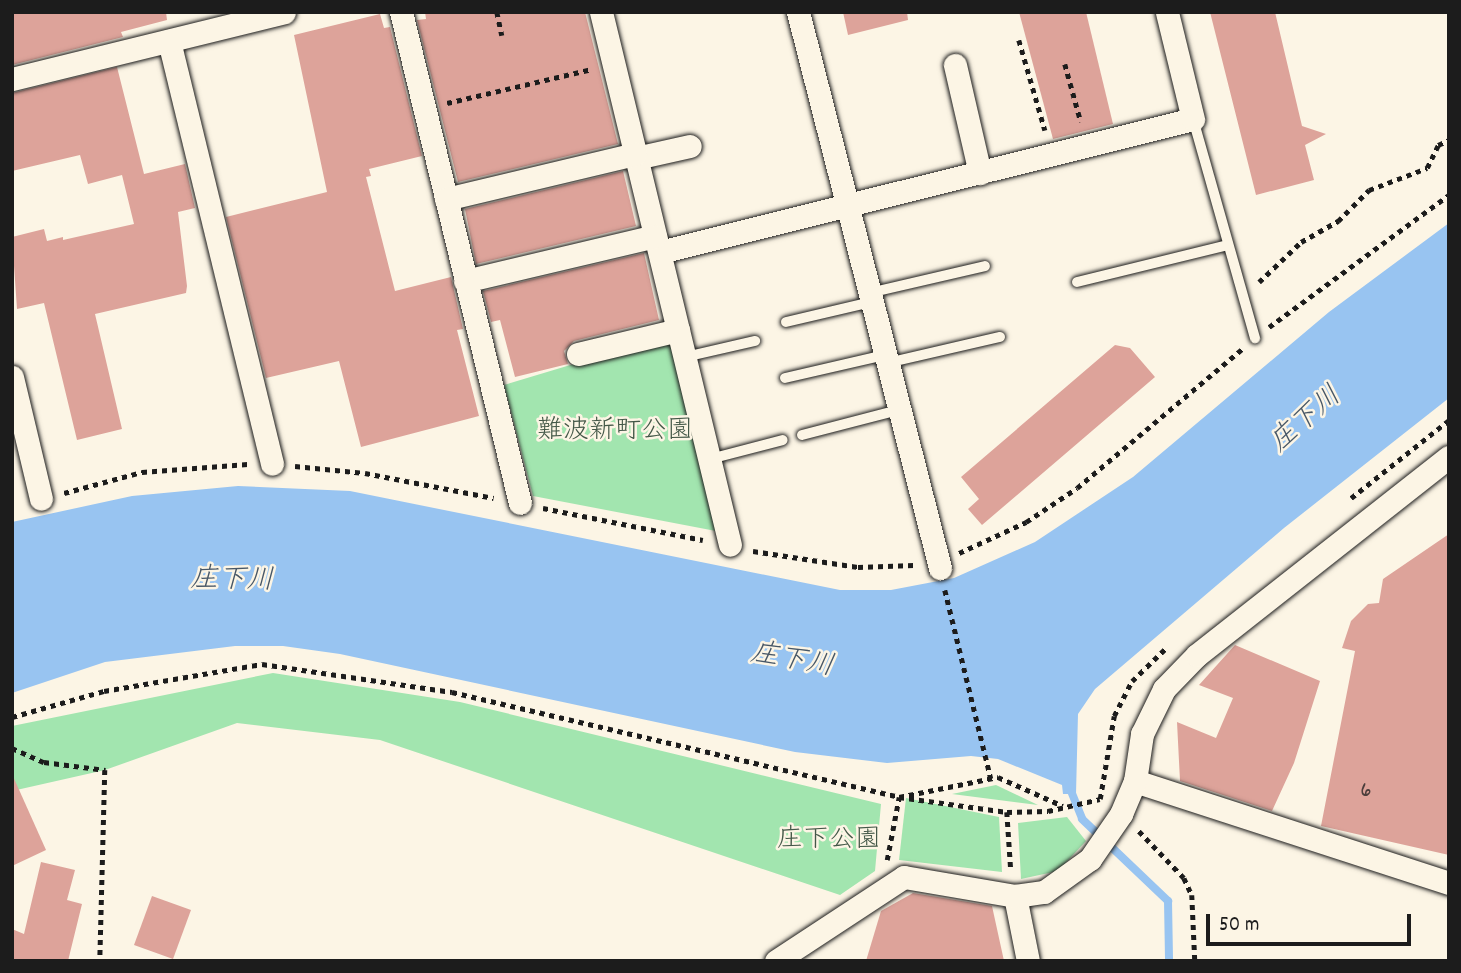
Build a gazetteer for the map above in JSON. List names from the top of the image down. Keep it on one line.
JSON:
{"water":["庄下川"],"parks":["難波新町公園","庄下公園"],"house_numbers":["6"],"scale_bar":"50 m"}
